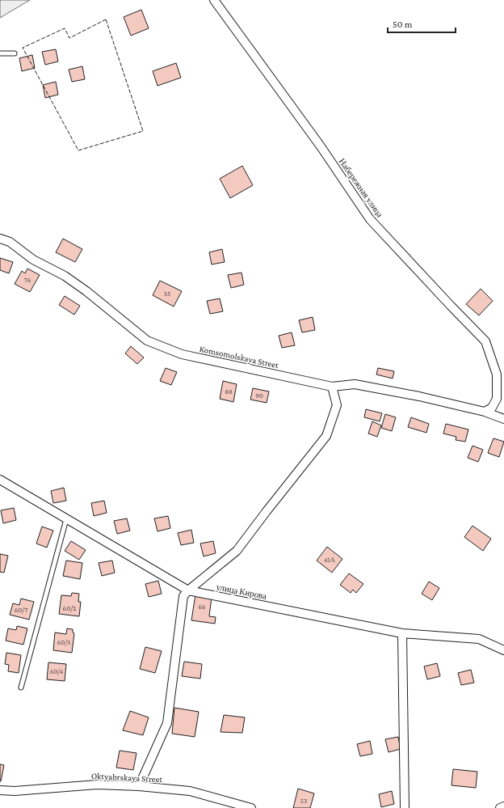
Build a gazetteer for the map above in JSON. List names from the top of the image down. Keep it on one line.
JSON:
{"streets":{"street":["Набережная улица","Komsomolskaya Street","улица Кирова","Oktyabrskaya Street"]},"crossings":[["Набережная улица","Komsomolskaya Street"]],"house_numbers":["76","35","88","90","41А","66","60/2","60/7","60/3","60/4","53"],"scale_bar":"50 m"}
